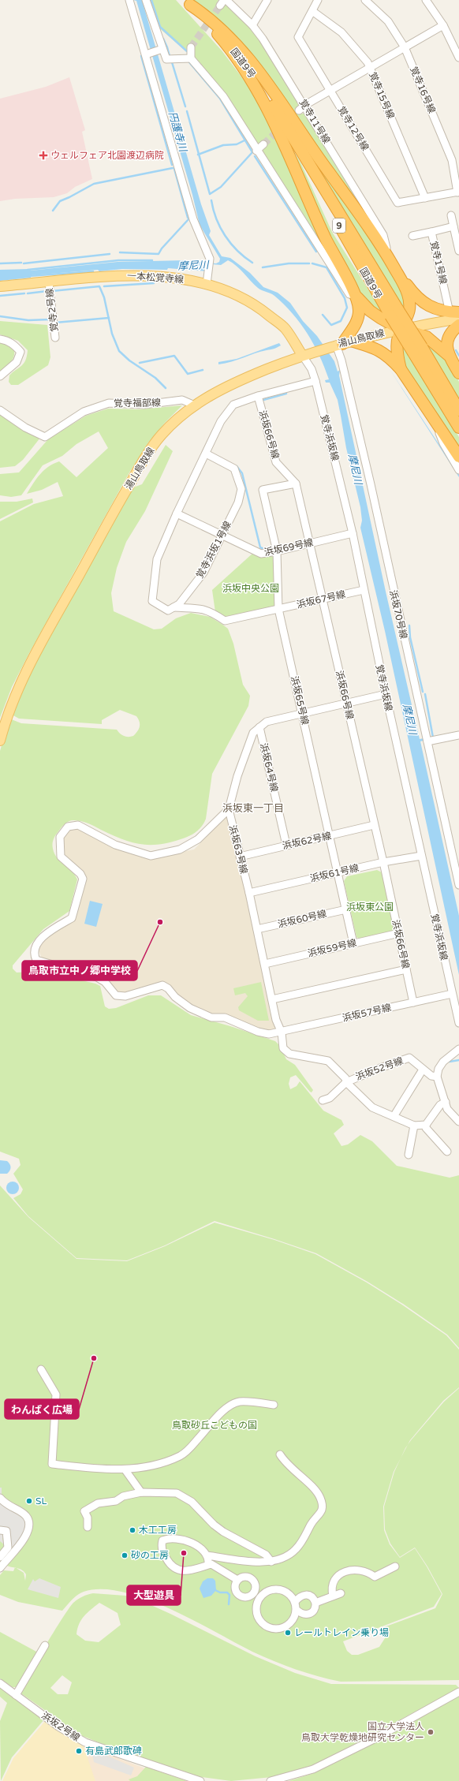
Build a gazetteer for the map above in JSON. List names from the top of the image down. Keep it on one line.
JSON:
{"streets":{"highway":["国道9号","9"],"main road":["一本松覚寺線","湯山鳥取線"],"street":["覚寺16号線","覚寺15号線","覚寺11号線","覚寺12号線","覚寺1号線","覚寺2号線","覚寺福部線","浜坂66号線","覚寺浜坂線","浜坂69号線","覚寺浜坂1号線","浜坂67号線","浜坂70号線","浜坂65号線","浜坂64号線","浜坂62号線","浜坂63号線","浜坂61号線","浜坂60号線","浜坂59号線","浜坂57号線","浜坂52号線","浜坂2号線"]},"crossings":[["覚寺16号線","覚寺12号線"],["覚寺15号線","覚寺12号線"],["一本松覚寺線","覚寺2号線"],["一本松覚寺線","湯山鳥取線"],["一本松覚寺線","覚寺浜坂線"],["湯山鳥取線","覚寺福部線"],["湯山鳥取線","覚寺浜坂線"],["湯山鳥取線","浜坂70号線"],["浜坂66号線","浜坂69号線"],["浜坂66号線","浜坂67号線"],["浜坂66号線","浜坂65号線"],["浜坂66号線","浜坂62号線"],["浜坂66号線","浜坂63号線"],["浜坂66号線","浜坂61号線"],["浜坂66号線","浜坂59号線"],["浜坂66号線","浜坂57号線"],["覚寺浜坂線","浜坂69号線"],["覚寺浜坂線","浜坂67号線"],["覚寺浜坂線","浜坂63号線"],["覚寺浜坂線","浜坂61号線"],["覚寺浜坂線","浜坂57号線"],["浜坂69号線","覚寺浜坂1号線"],["浜坂69号線","浜坂65号線"],["覚寺浜坂1号線","浜坂67号線"],["浜坂67号線","浜坂65号線"],["浜坂65号線","浜坂62号線"],["浜坂65号線","浜坂63号線"],["浜坂65号線","浜坂61号線"],["浜坂65号線","浜坂60号線"],["浜坂65号線","浜坂59号線"],["浜坂64号線","浜坂62号線"],["浜坂64号線","浜坂63号線"],["浜坂62号線","浜坂63号線"],["浜坂63号線","浜坂61号線"],["浜坂63号線","浜坂60号線"],["浜坂63号線","浜坂59号線"],["浜坂63号線","浜坂57号線"],["浜坂63号線","浜坂52号線"]],"districts":["浜坂東一丁目"],"water":["円護寺川","摩尼川"],"parks":["浜坂中央公園","浜坂東公園","鳥取砂丘こどもの国"],"places":{"health":["ウェルフェア北園渡辺病院"],"other":["鳥取市立中ノ郷中学校","わんぱく広場","SL","木工工房","大型遊具","砂の工房","レールトレイン乗り場","国立大学法人 鳥取大学乾燥地研究センター","有島武郎歌碑"]}}
